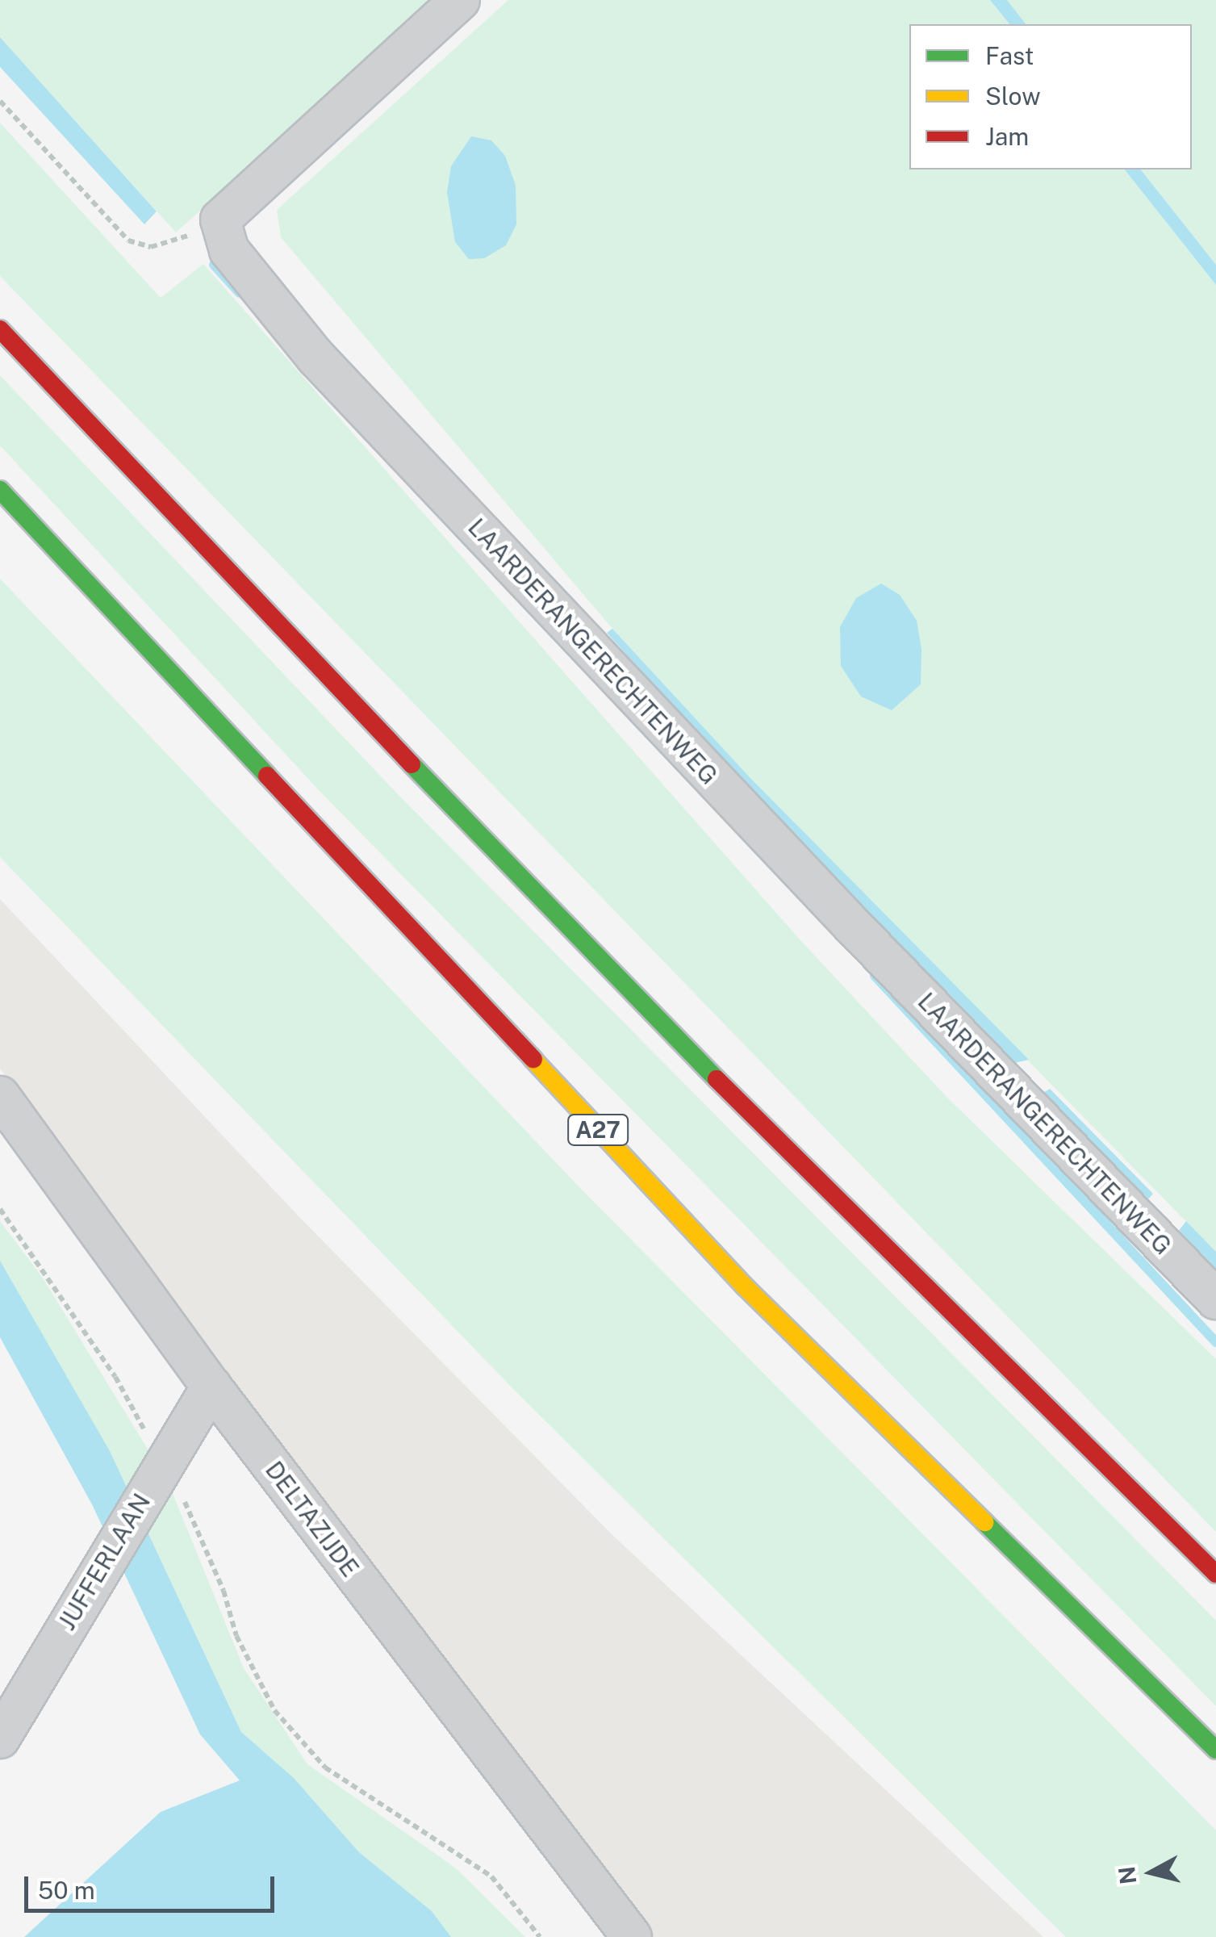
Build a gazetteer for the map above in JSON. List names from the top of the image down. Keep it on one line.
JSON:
{"streets":{"highway":["A27"],"street":["LAARDERANGERECHTENWEG","DELTAZIJDE","JUFFERLAAN"]},"crossings":[["DELTAZIJDE","JUFFERLAAN"]],"legend":["Fast","Slow","Jam"],"scale_bar":"50 m","north":"left"}
